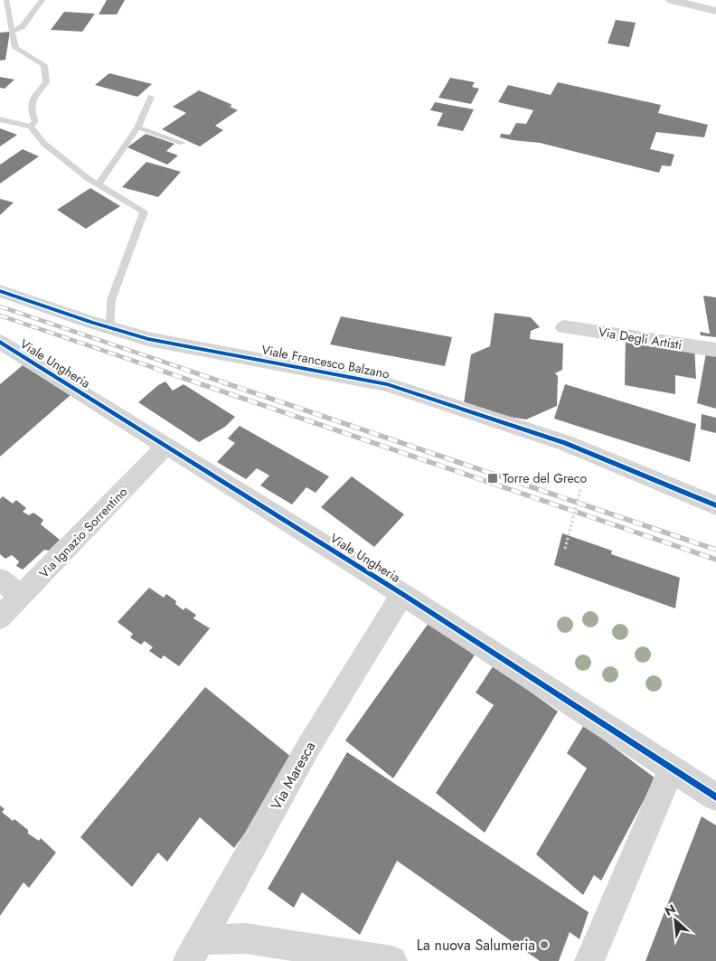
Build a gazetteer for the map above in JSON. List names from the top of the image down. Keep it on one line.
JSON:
{"streets":{"street":["Via Degli Artisti","Viale Francesco Balzano","Viale Ungheria","Via Ignazio Sorrentino","Via Maresca"]},"crossings":[["Viale Ungheria","Via Ignazio Sorrentino"],["Viale Ungheria","Via Maresca"]],"places":{"transit":["Torre del Greco"],"other":["La nuova Salumeria"]},"north":"top left"}
